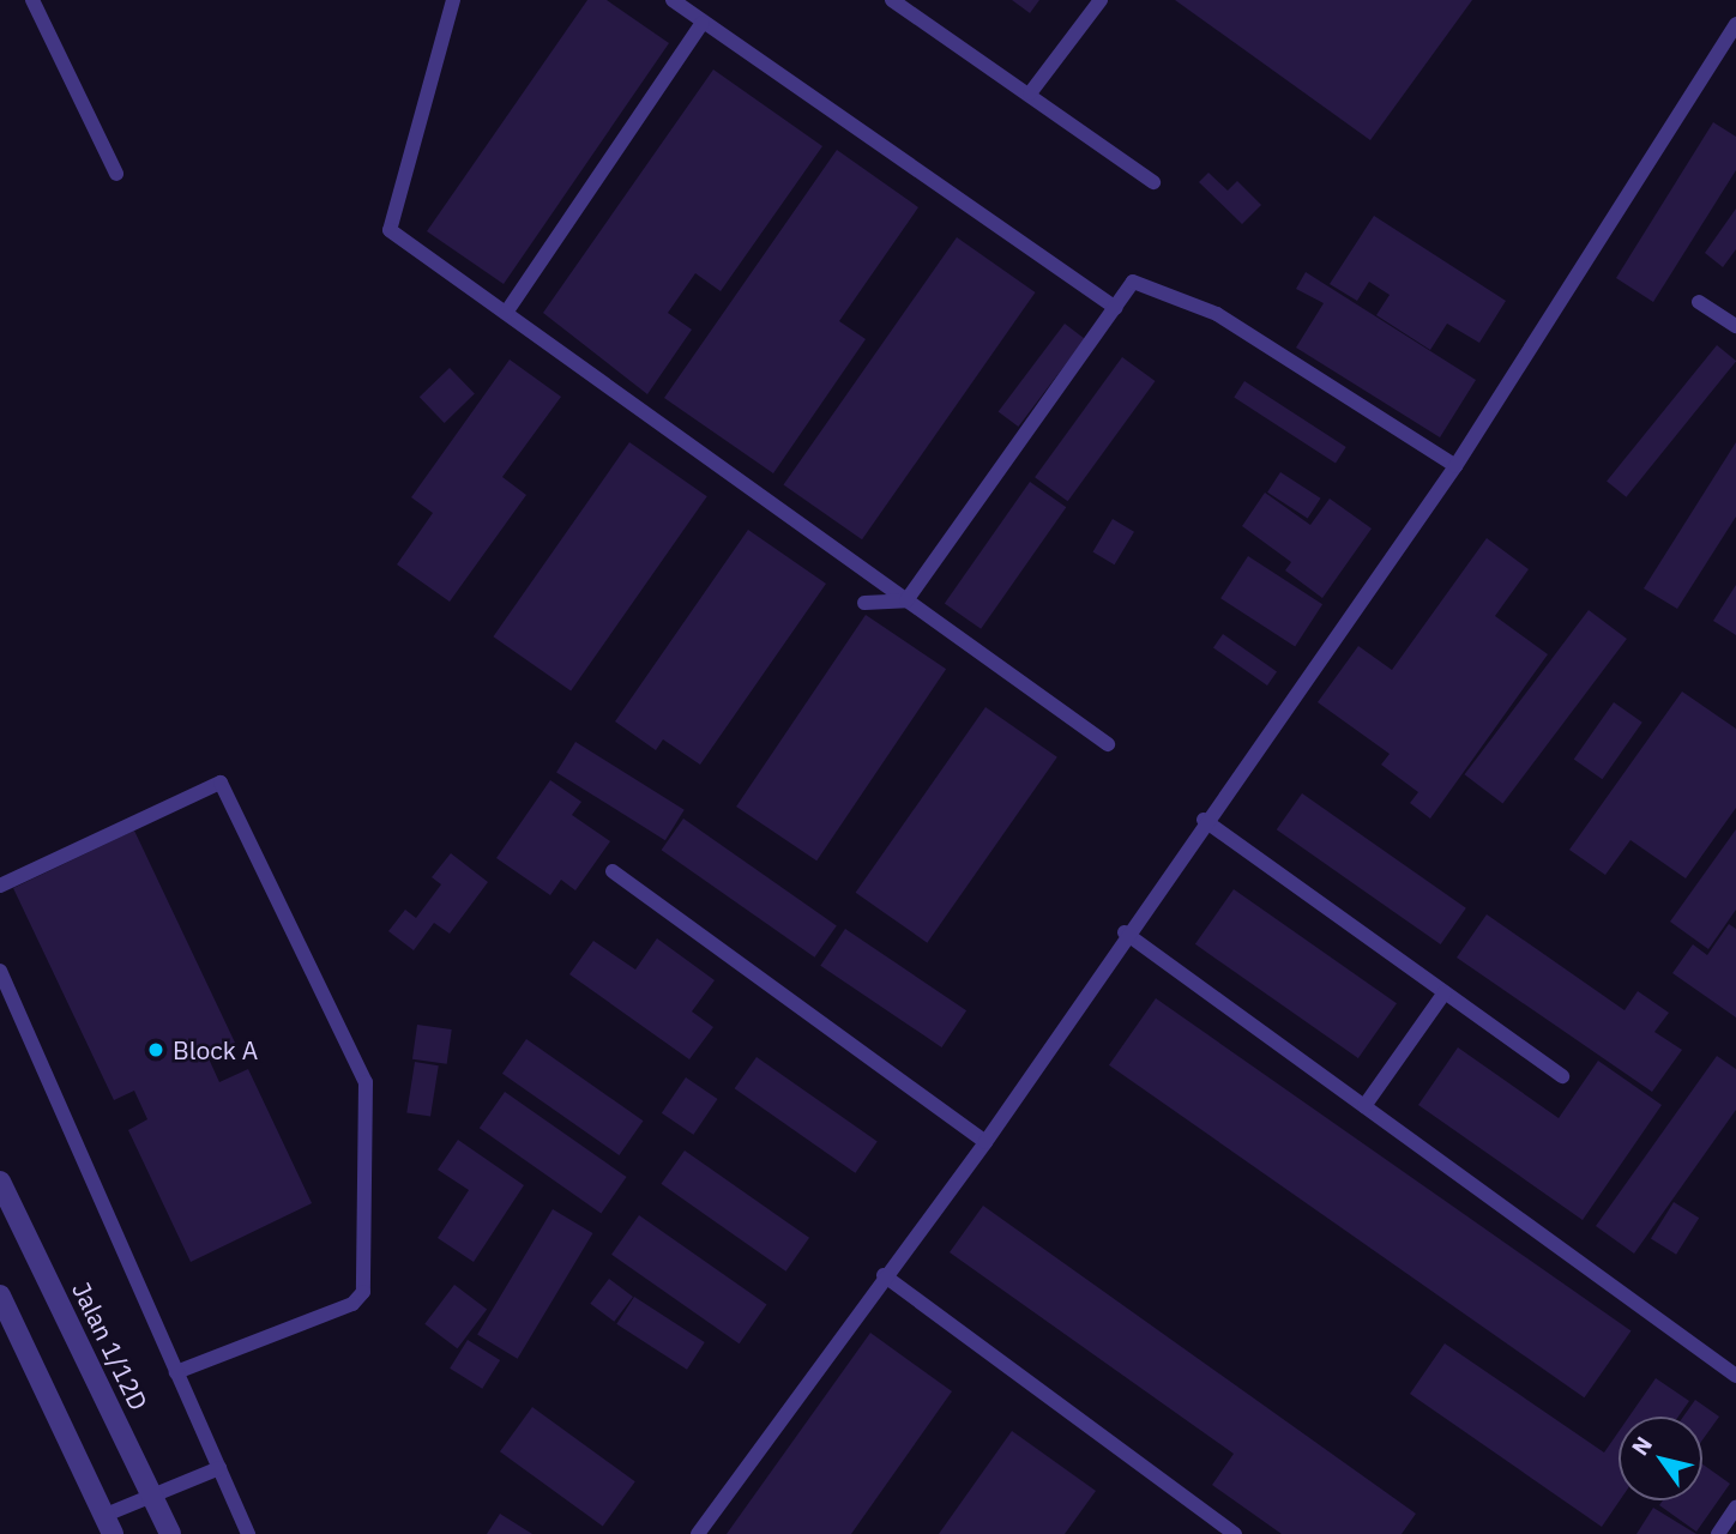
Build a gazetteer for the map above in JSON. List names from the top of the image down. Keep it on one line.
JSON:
{"streets":{"street":["Jalan 1/12D"]},"places":["Block A"],"north":"top left"}
